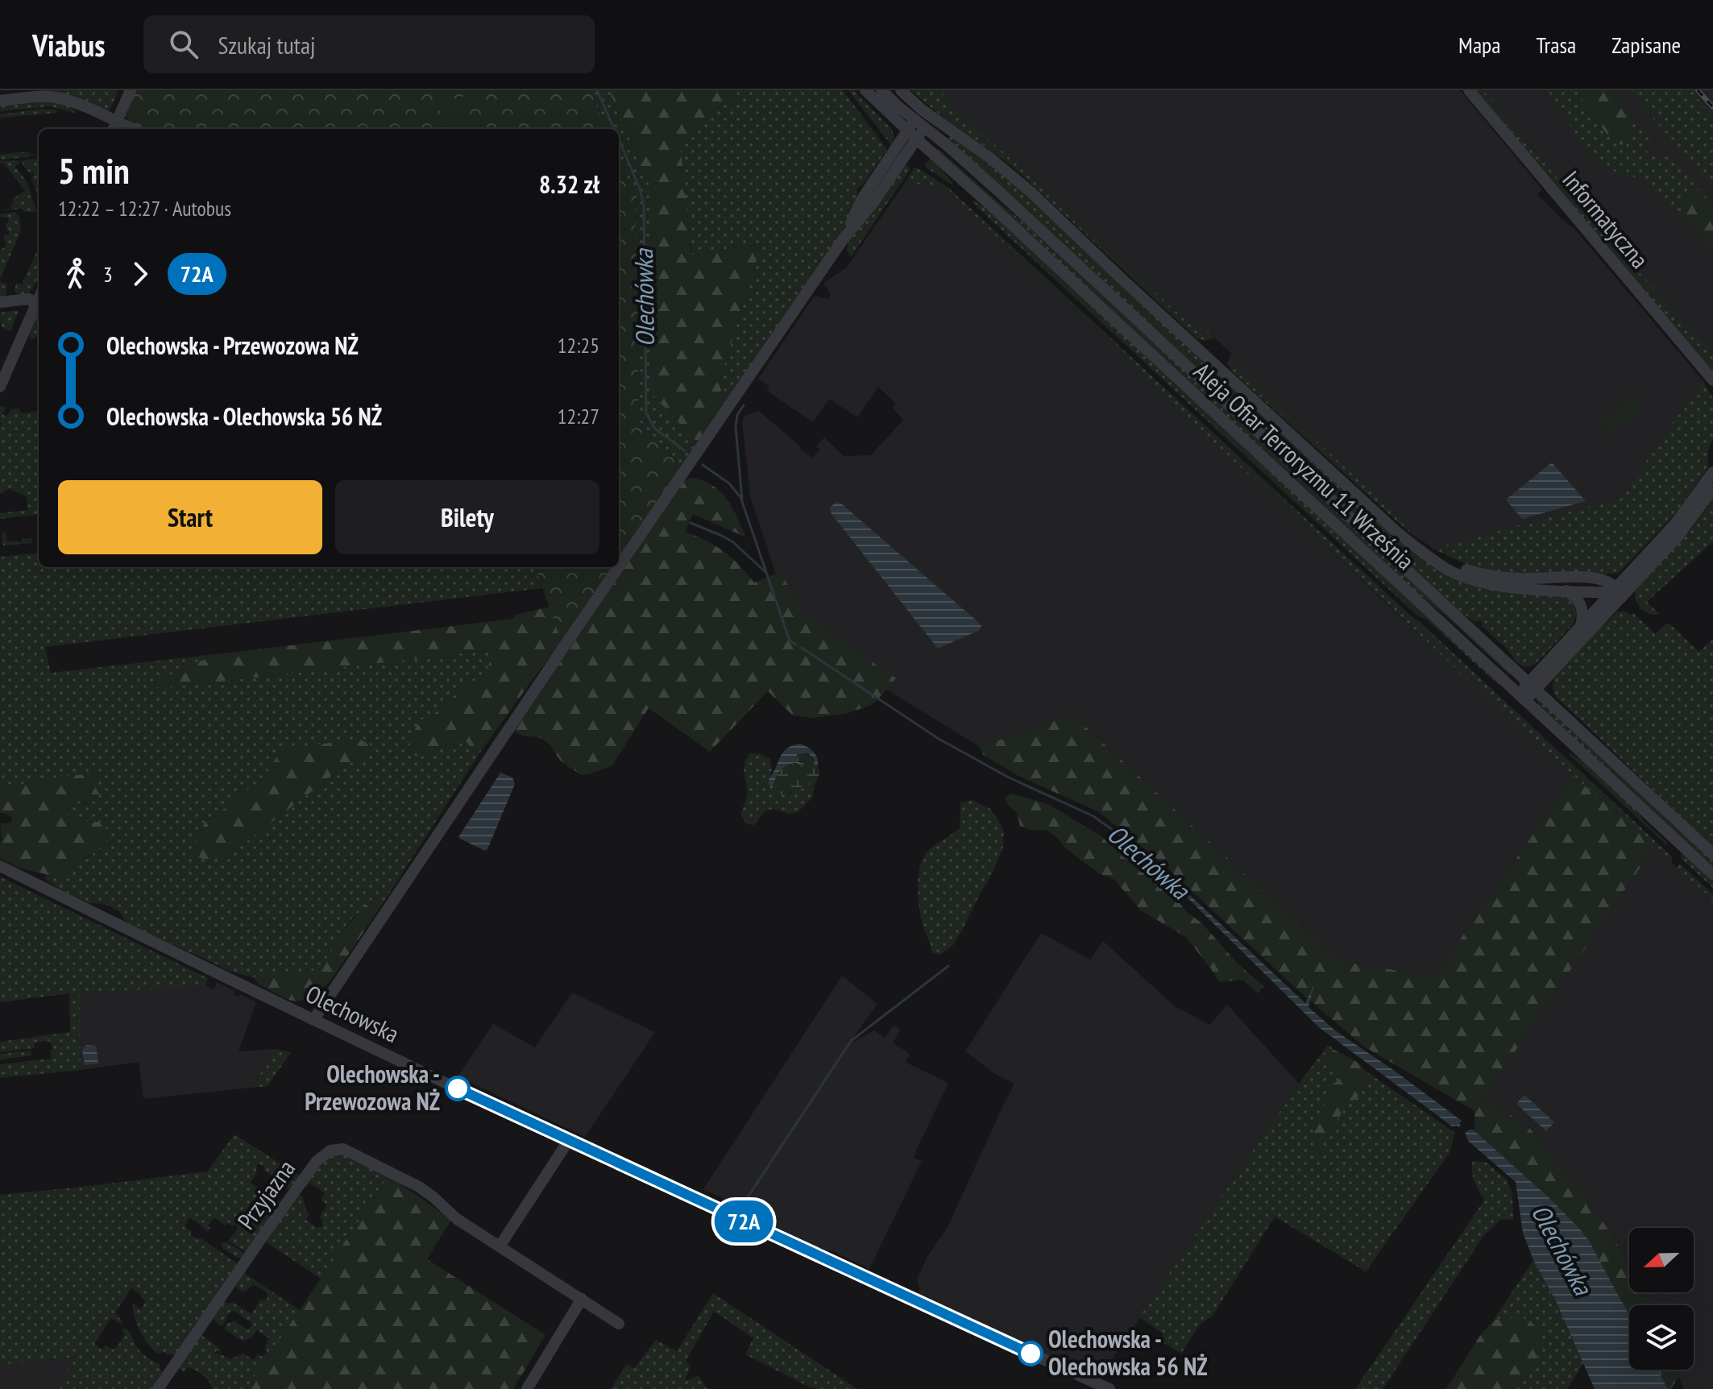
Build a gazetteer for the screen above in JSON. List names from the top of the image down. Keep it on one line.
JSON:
{"streets":{"street":["Informatyczna","Aleja Ofiar Terroryzmu 11 Września","Olechowska","Przyjazna"]},"water":["Olechówka"],"places":["Olechowska - Przewozowa NŻ","Olechowska - Olechowska 56 NŻ"],"lines":["bus line 72A"],"north":"left","page":{"header":"Viabus","search":"Szukaj tutaj","nav":["Mapa","Trasa","Zapisane"],"on_map":"72A","heading":["5 min","12:22 – 12:27 · Autobus","8.32 zł"],"legs":["3","72A"],"list":[{"name":"Olechowska - Przewozowa NŻ","value":"12:25"},{"name":"Olechowska - Olechowska 56 NŻ","value":"12:27"}],"buttons":["Start","Bilety"]}}
